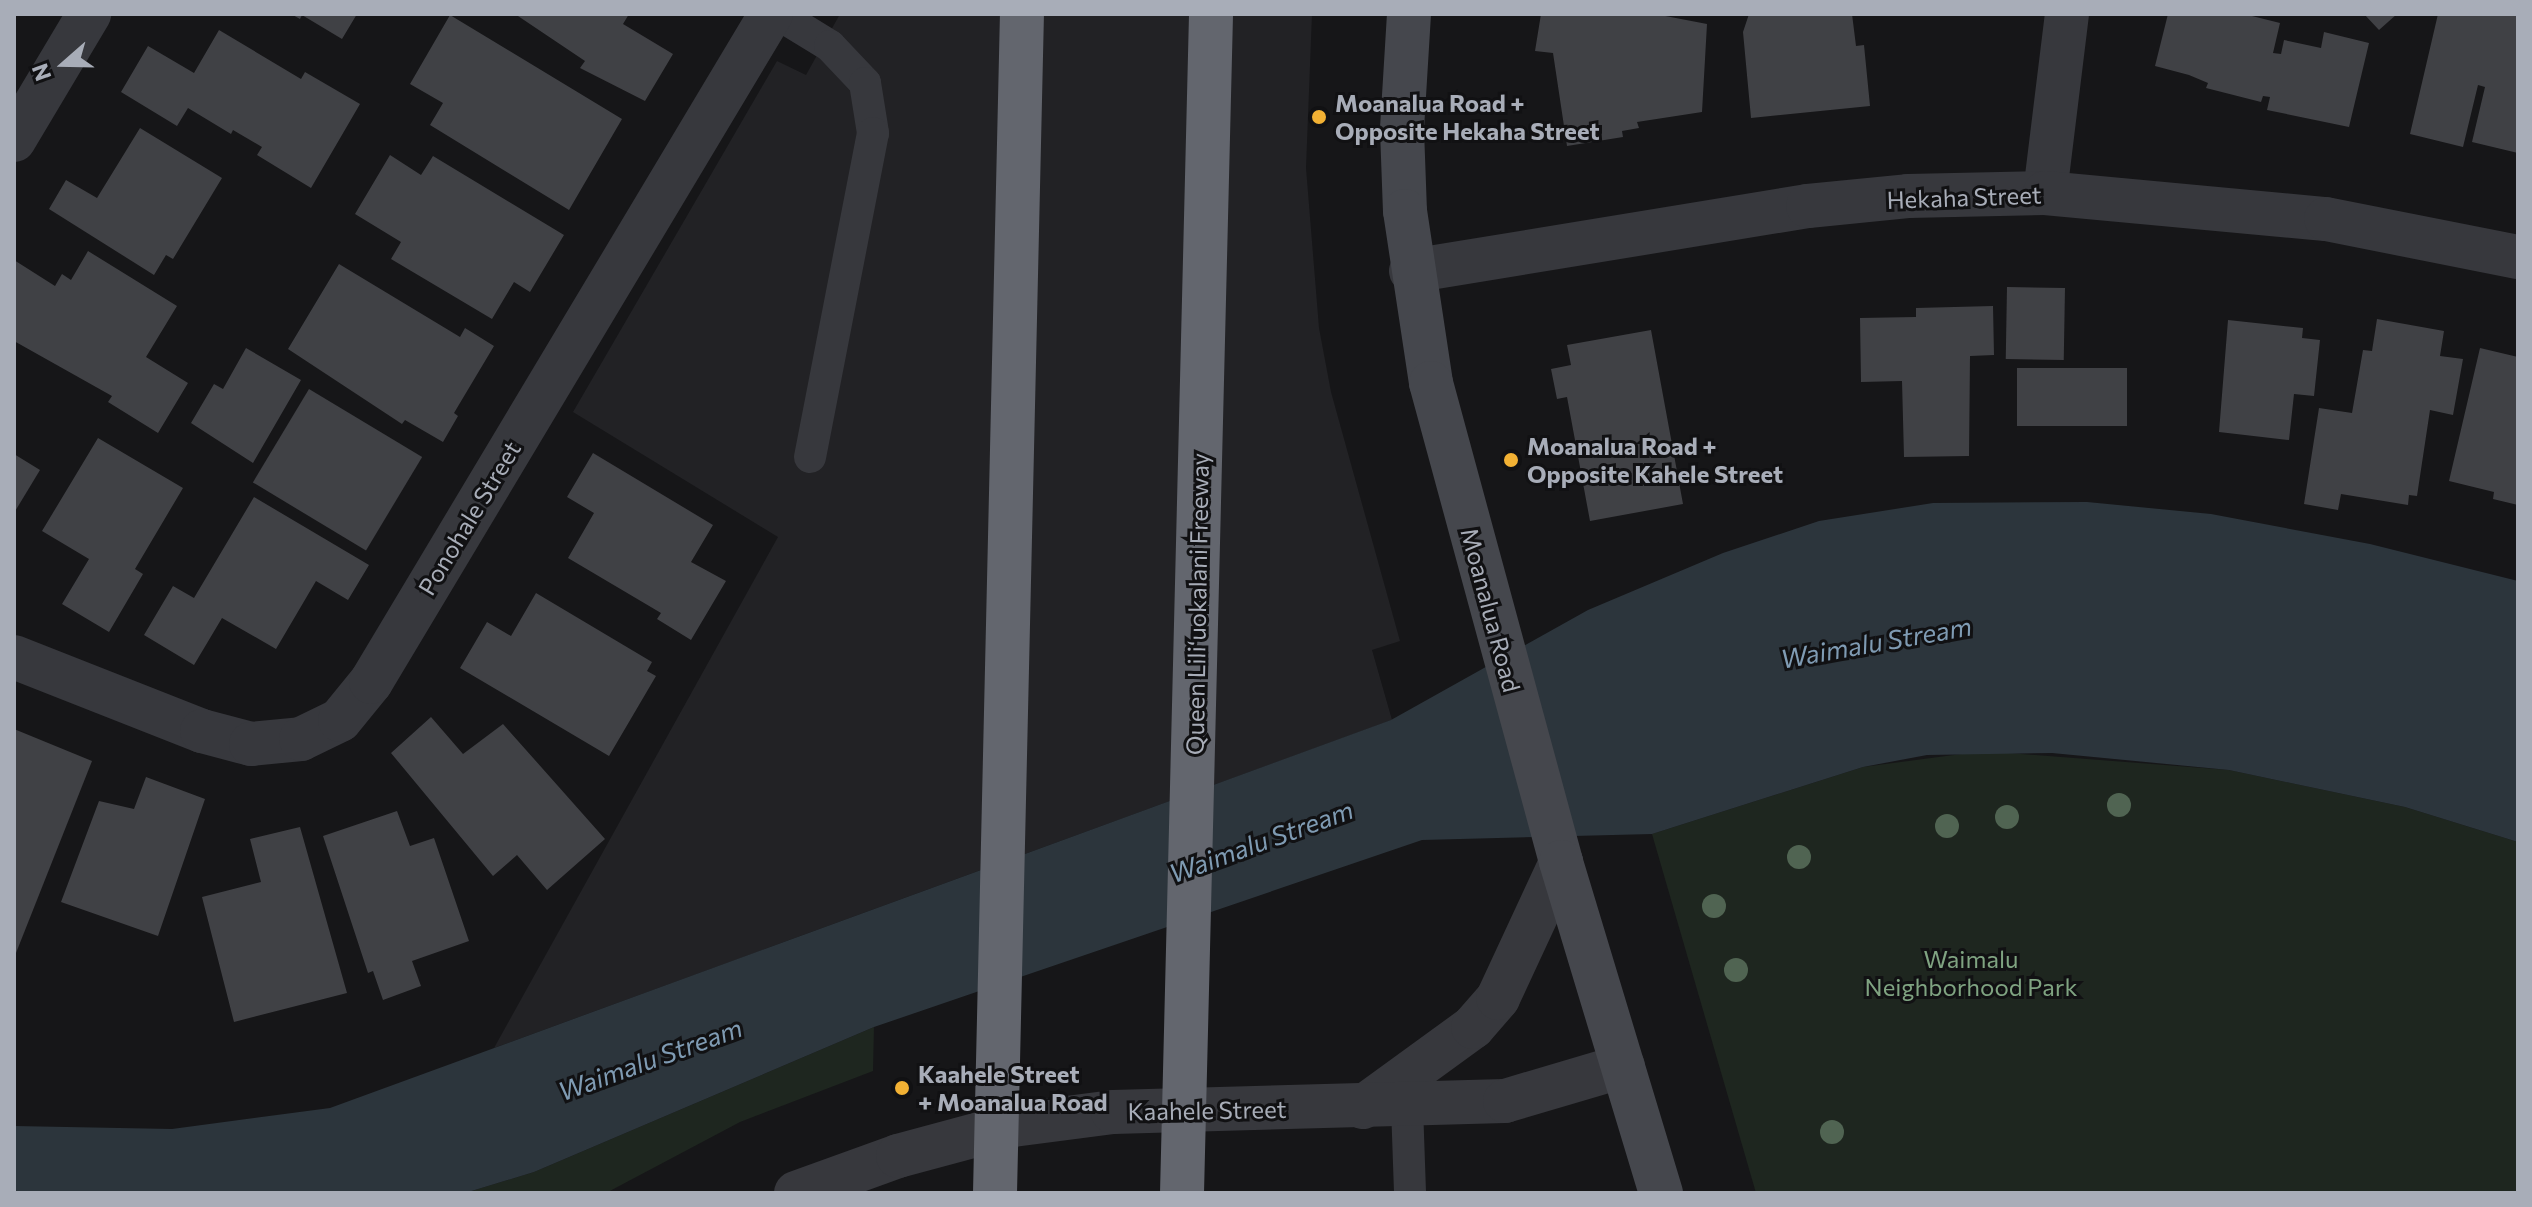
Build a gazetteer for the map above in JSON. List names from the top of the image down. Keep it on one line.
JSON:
{"streets":{"highway":["Queen Liliʻuokalani Freeway"],"main road":["Moanalua Road"],"street":["Hekaha Street","Ponohale Street","Kaahele Street"]},"crossings":[["Hekaha Street","Moanalua Road"],["Moanalua Road","Kaahele Street"]],"water":["Waimalu Stream"],"parks":["Waimalu Neighborhood Park"],"places":["Moanalua Road + Opposite Hekaha Street","Moanalua Road + Opposite Kahele Street","Kaahele Street + Moanalua Road"],"north":"left"}
